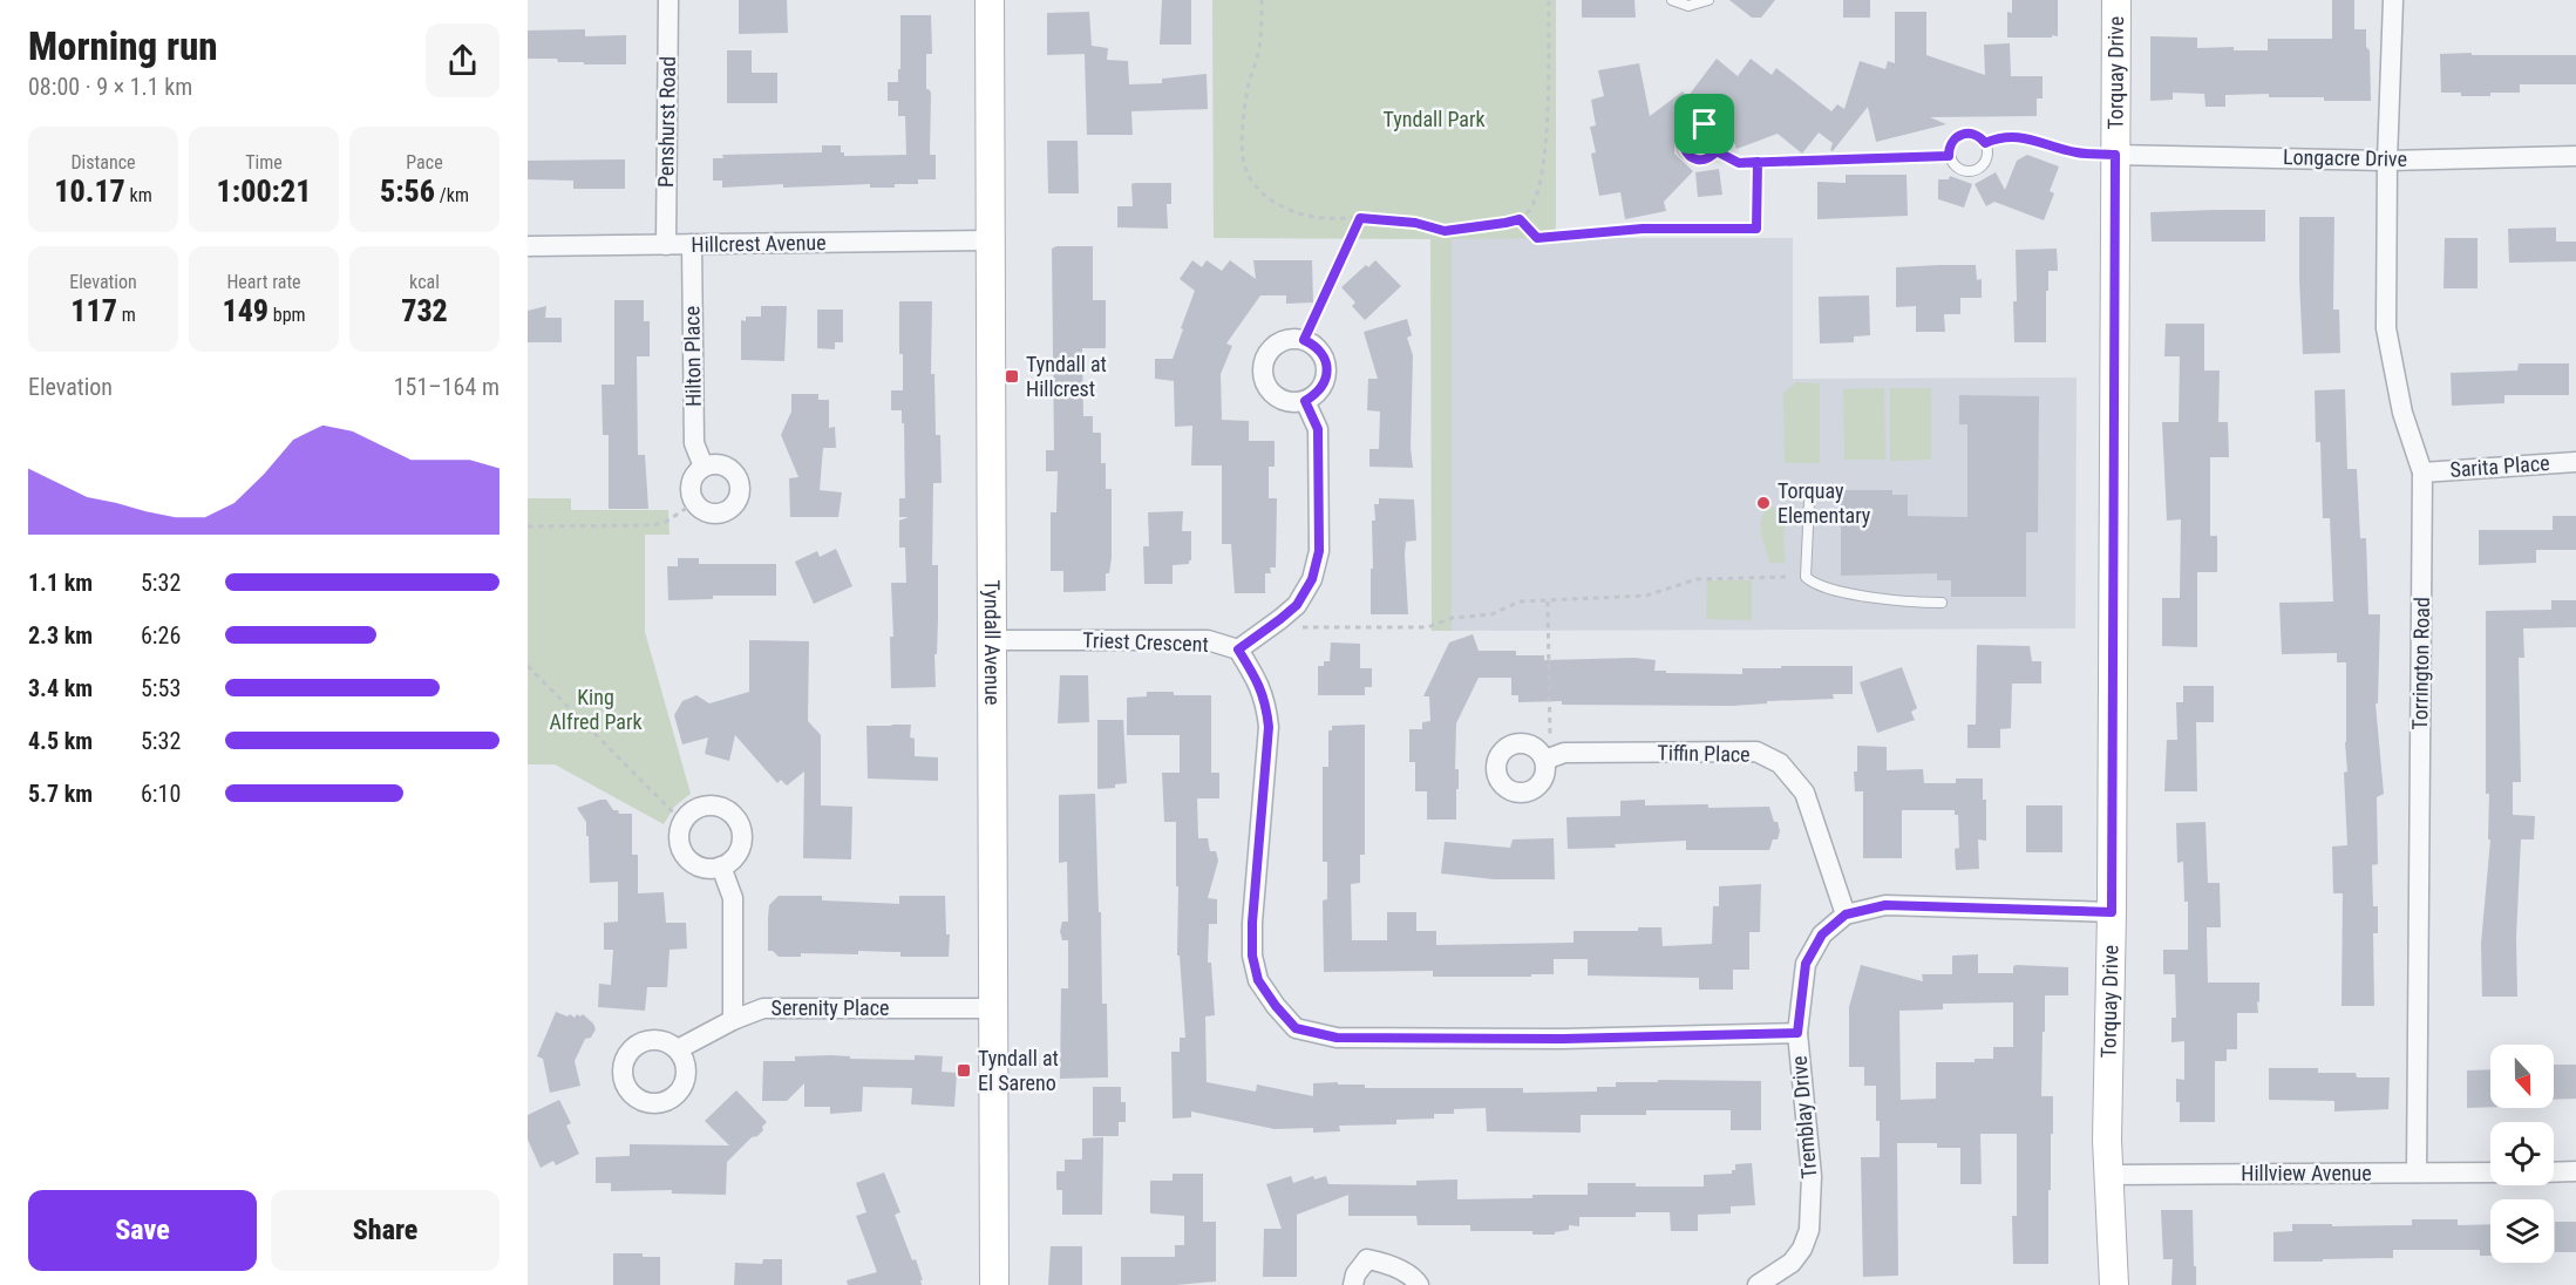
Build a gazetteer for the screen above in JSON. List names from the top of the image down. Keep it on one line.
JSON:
{"streets":{"street":["Torquay Drive","Penshurst Road","Longacre Drive","Hillcrest Avenue","Hilton Place","Sarita Place","Tyndall Avenue","Triest Crescent","Torrington Road","Tiffin Place","Serenity Place","Tremblay Drive","Hillview Avenue"]},"crossings":[["Torquay Drive","Longacre Drive"],["Torquay Drive","Tremblay Drive"],["Torquay Drive","Hillview Avenue"],["Penshurst Road","Hillcrest Avenue"],["Longacre Drive","Torrington Road"],["Hillcrest Avenue","Hilton Place"],["Hillcrest Avenue","Tyndall Avenue"],["Sarita Place","Torrington Road"],["Tyndall Avenue","Triest Crescent"],["Tyndall Avenue","Serenity Place"],["Triest Crescent","Tremblay Drive"],["Torrington Road","Hillview Avenue"],["Tiffin Place","Tremblay Drive"]],"parks":["Tyndall Park","King Alfred Park"],"places":{"transit":["Tyndall at Hillcrest","Tyndall at El Sareno"],"other":["Torquay Elementary"]},"north":"bottom","page":{"heading":["Morning run","08:00 · 9 × 1.1 km"],"stats":[["Distance","10.17 km"],["Time","1:00:21"],["Pace","5:56 /km"],["Elevation","117 m"],["Heart rate","149 bpm"],["kcal","732"]],"chart":["Elevation","151–164 m"],"list":[{"name":"1.1 km","note":"5:32"},{"name":"2.3 km","note":"6:26"},{"name":"3.4 km","note":"5:53"},{"name":"4.5 km","note":"5:32"},{"name":"5.7 km","note":"6:10"}],"buttons":["Save","Share"]}}
